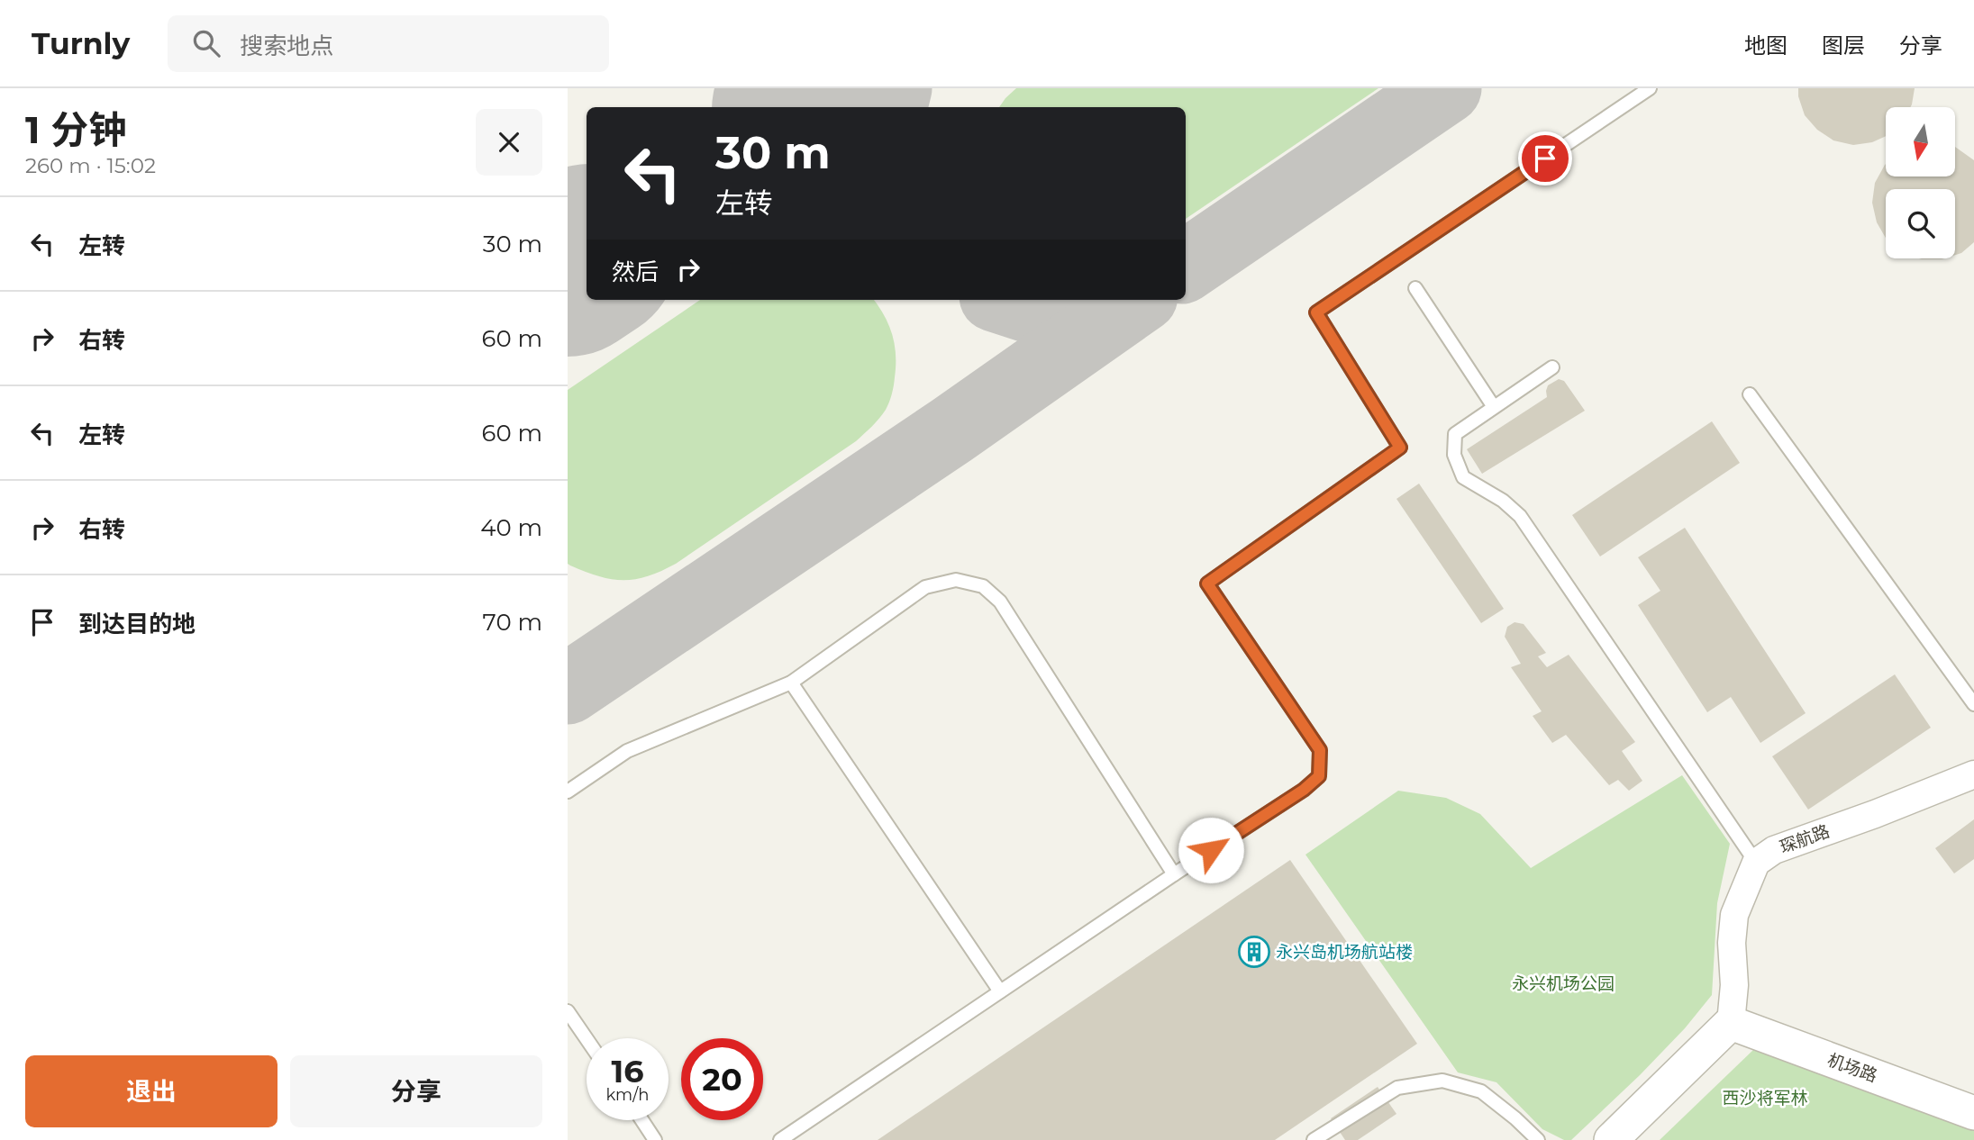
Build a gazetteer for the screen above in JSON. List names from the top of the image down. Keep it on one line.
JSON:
{"streets":{"street":["琛航路","机场路"]},"parks":["永兴机场公园","西沙将军林"],"places":{"building":["永兴岛机场航站楼"]},"north":"bottom","page":{"header":"Turnly","search":"搜索地点","nav":["地图","图层","分享"],"heading":["1 分钟","260 m · 15:02"],"turn":["30 m","左转"],"list":[{"name":"左转","value":"30 m"},{"name":"右转","value":"60 m"},{"name":"左转","value":"60 m"},{"name":"右转","value":"40 m"},{"name":"到达目的地","value":"70 m"}],"then":"然后","speed":"16 km/h","limit":"20","buttons":["退出","分享"]}}
